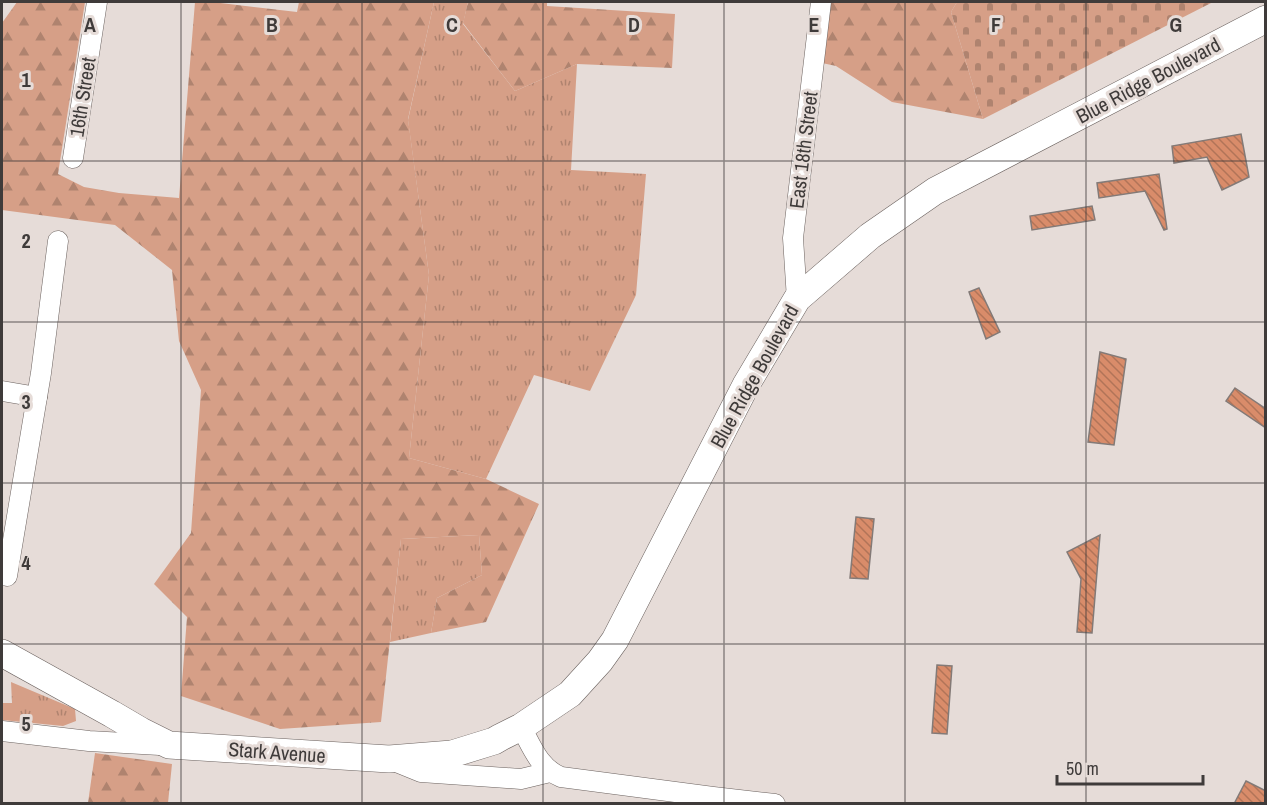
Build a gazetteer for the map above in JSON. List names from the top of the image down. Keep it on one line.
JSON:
{"streets":{"main road":["Blue Ridge Boulevard","Stark Avenue"],"street":["16th Street","East 18th Street"]},"crossings":[["Blue Ridge Boulevard","East 18th Street"],["Blue Ridge Boulevard","Stark Avenue"]],"scale_bar":"50 m","grid":{"columns":["A","B","C","D","E","F","G"],"rows":["1","2","3","4","5"]}}
